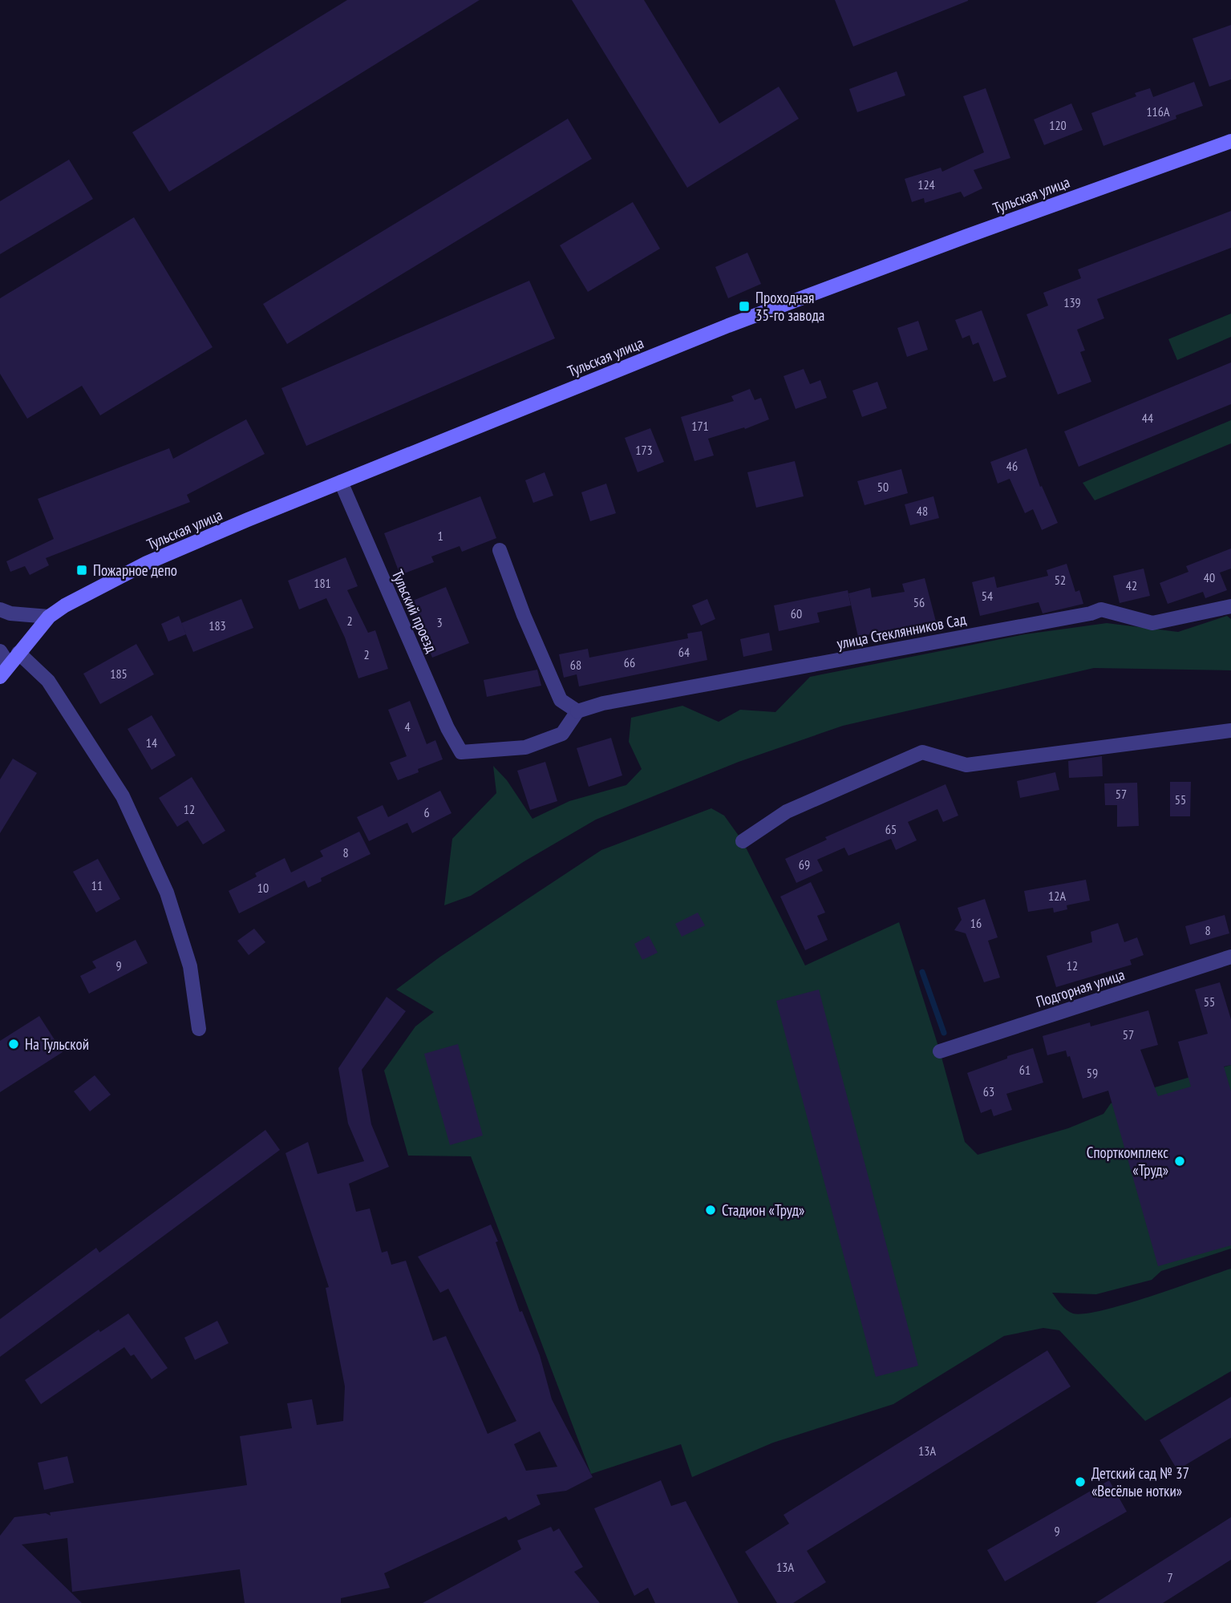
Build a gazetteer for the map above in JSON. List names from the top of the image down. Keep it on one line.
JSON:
{"streets":{"main road":["Тульская улица"],"street":["Тульский проезд","улица Стеклянников Сад","Подгорная улица"]},"crossings":[["Тульская улица","Тульский проезд"],["Тульский проезд","улица Стеклянников Сад"]],"places":{"transit":["Проходная 35-го завода","Пожарное депо"],"other":["На Тульской","Спорткомплекс «Труд»","Стадион «Труд»","Детский сад № 37 «Весёлые нотки»"]},"house_numbers":["116А","120","124","139","44","171","173","46","50","48","1","40","52","181","42","54","56","60","2","3","183","64","2","66","68","185","4","14","57","55","12","6","65","8","69","11","10","12А","16","8","9","12","55","57","61","59","63","13А","9","13А","7"]}
